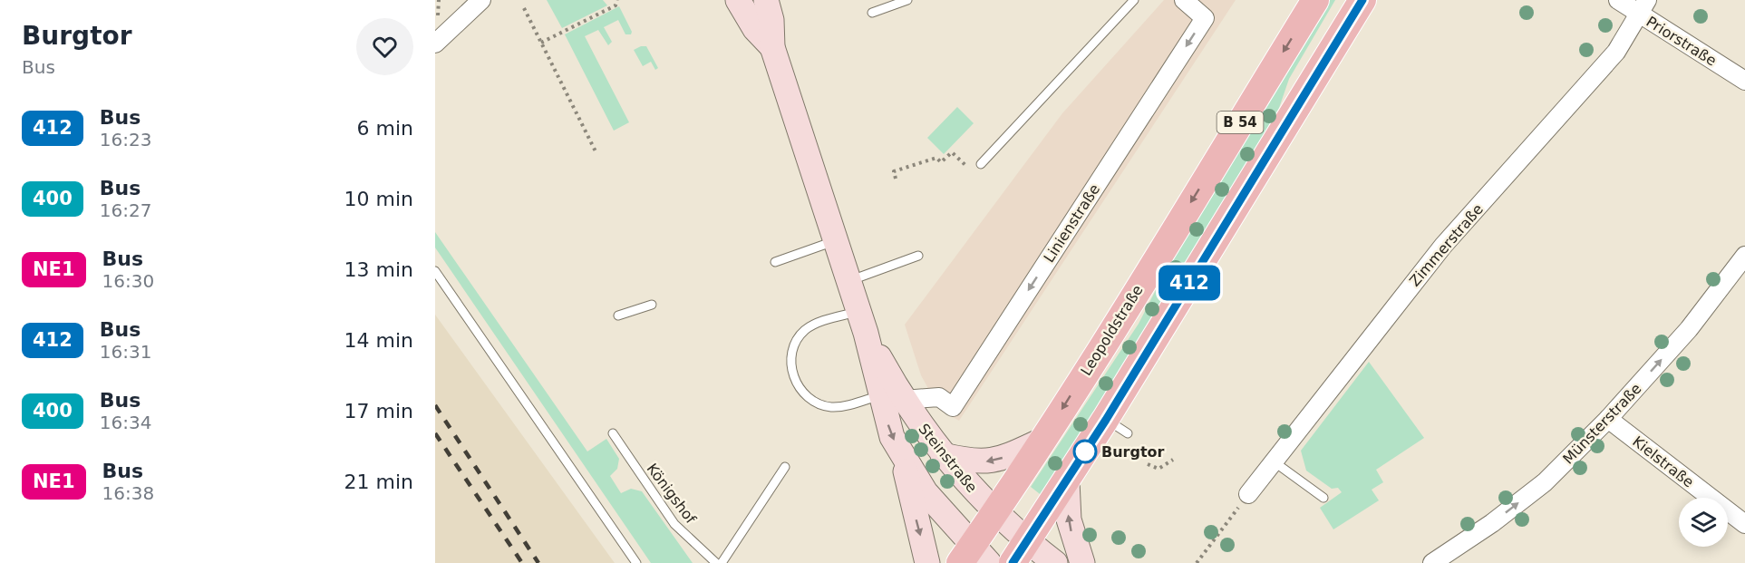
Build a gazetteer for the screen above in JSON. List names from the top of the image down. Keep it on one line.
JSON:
{"streets":{"main road":["B 54","Leopoldstraße","Steinstraße"],"street":["Priorstraße","Linienstraße","Zimmerstraße","Münsterstraße","Kielstraße"],"lane":["Königshof"]},"crossings":[["Priorstraße","Zimmerstraße"],["B 54","Steinstraße"],["Linienstraße","Steinstraße"],["Leopoldstraße","Steinstraße"],["Münsterstraße","Kielstraße"]],"one_way":["Linienstraße","Münsterstraße"],"places":["Burgtor"],"lines":["bus line 412"],"page":{"heading":["Burgtor","Bus"],"on_map":"412","list":[{"mark":"412","name":"Bus","note":"16:23","value":"6 min"},{"mark":"400","name":"Bus","note":"16:27","value":"10 min"},{"mark":"NE1","name":"Bus","note":"16:30","value":"13 min"},{"mark":"412","name":"Bus","note":"16:31","value":"14 min"},{"mark":"400","name":"Bus","note":"16:34","value":"17 min"},{"mark":"NE1","name":"Bus","note":"16:38","value":"21 min"}]}}
